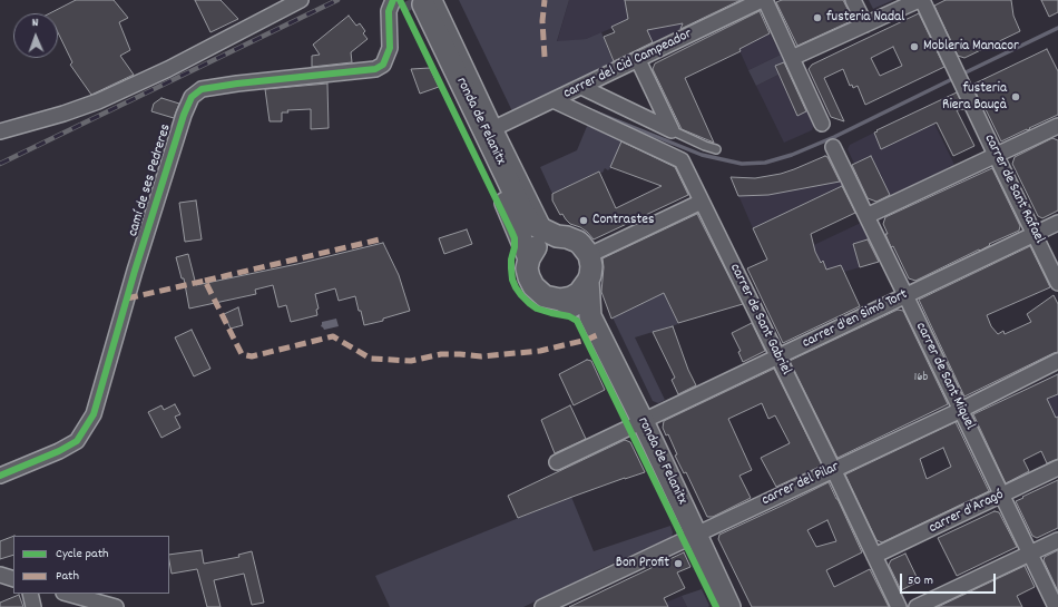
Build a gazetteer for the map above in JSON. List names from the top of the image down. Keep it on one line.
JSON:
{"streets":{"main road":["ronda de Felanitx"],"street":["carrer del Cid Campeador","camí de ses Pedreres","carrer de Sant Rafael","carrer de Sant Gabriel","carrer d'en Simó Tort","carrer de Sant Miquel","carrer del Pilar","carrer d'Aragó"]},"crossings":[["carrer del Cid Campeador","carrer de Sant Gabriel"],["ronda de Felanitx","carrer d'en Simó Tort"],["ronda de Felanitx","carrer del Pilar"],["carrer de Sant Rafael","carrer d'en Simó Tort"],["carrer de Sant Gabriel","carrer d'en Simó Tort"],["carrer de Sant Gabriel","carrer del Pilar"],["carrer de Sant Gabriel","carrer d'Aragó"],["carrer d'en Simó Tort","carrer de Sant Miquel"],["carrer de Sant Miquel","carrer del Pilar"],["carrer de Sant Miquel","carrer d'Aragó"]],"places":["fusteria Nadal","Mobleria Manacor","fusteria Riera Bauçà","Contrastes","Bon Profit"],"house_numbers":["16b"],"legend":["Cycle path","Path"],"scale_bar":"50 m","north":"top"}
